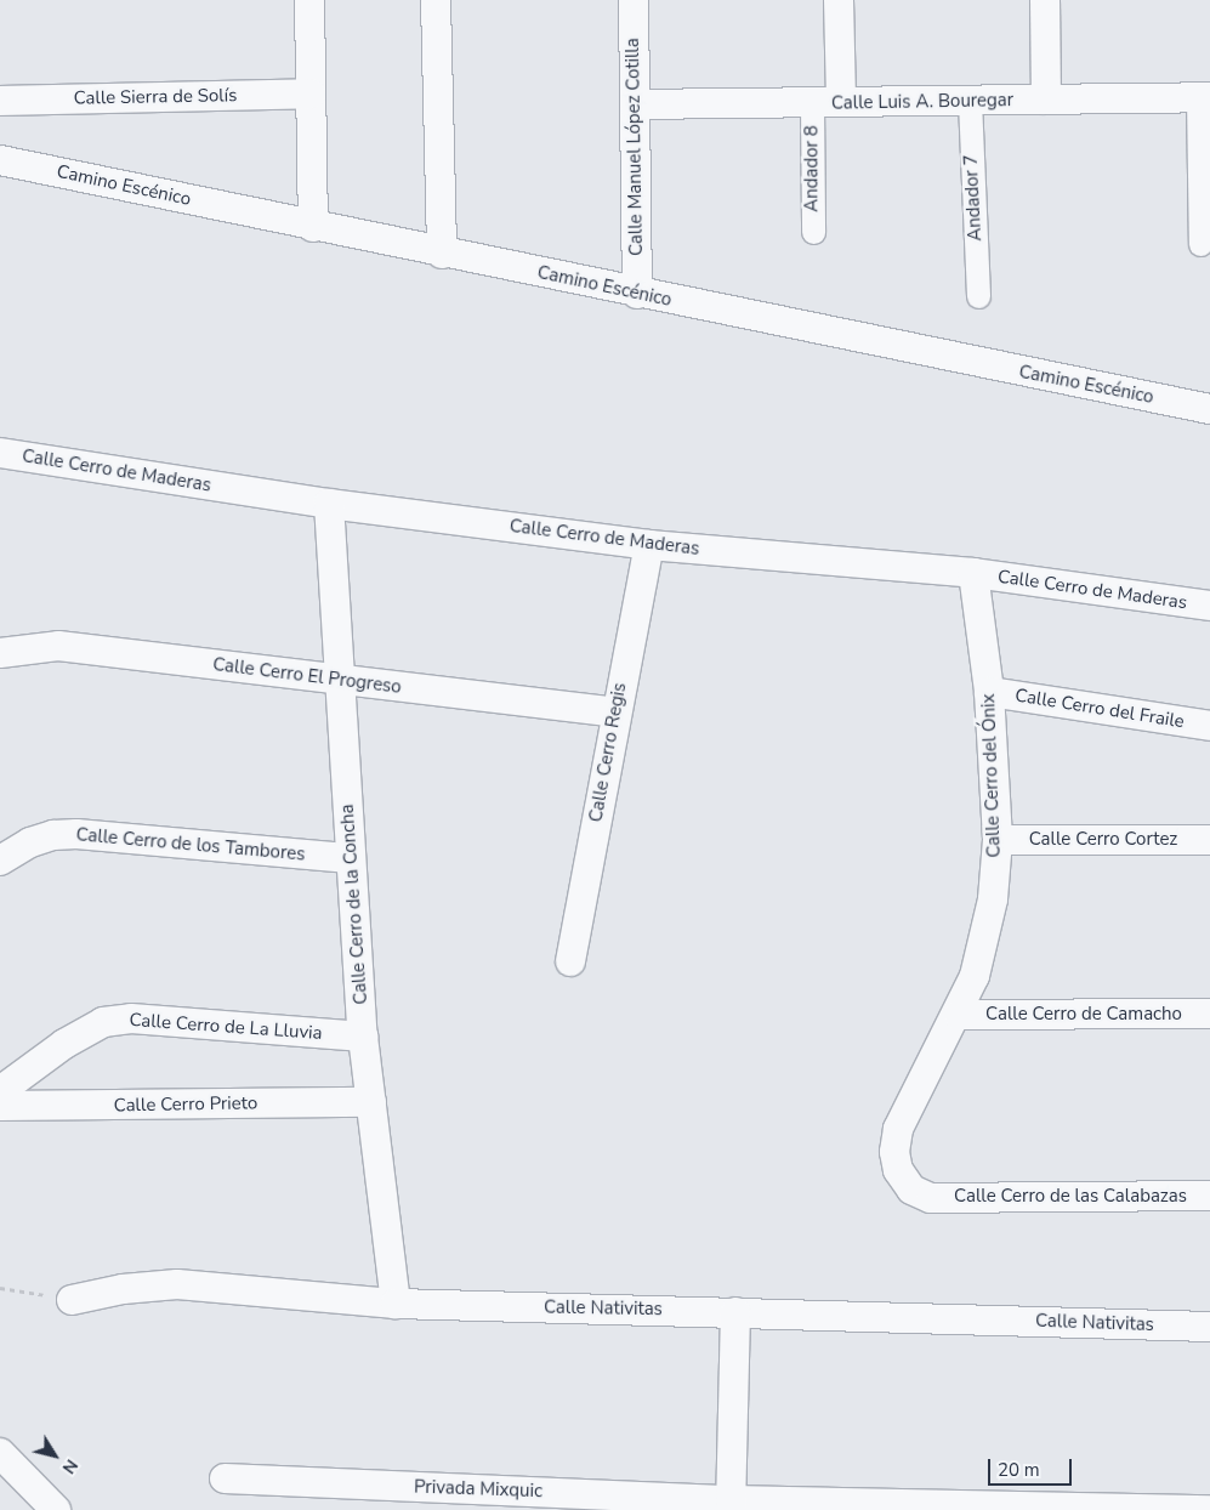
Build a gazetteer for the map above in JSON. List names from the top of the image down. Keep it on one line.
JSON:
{"streets":{"street":["Calle Sierra de Solís","Calle Luis A. Bouregar","Calle Manuel López Cotilla","Andador 8","Camino Escénico","Andador 7","Calle Cerro de Maderas","Calle Cerro El Progreso","Calle Cerro del Fraile","Calle Cerro Regis","Calle Cerro del Ónix","Calle Cerro Cortez","Calle Cerro de los Tambores","Calle Cerro de la Concha","Calle Cerro de Camacho","Calle Cerro de La Lluvia","Calle Cerro Prieto","Calle Cerro de las Calabazas","Calle Nativitas","Privada Mixquic"]},"crossings":[["Calle Luis A. Bouregar","Calle Manuel López Cotilla"],["Calle Luis A. Bouregar","Andador 8"],["Calle Luis A. Bouregar","Andador 7"],["Calle Manuel López Cotilla","Camino Escénico"],["Calle Cerro de Maderas","Calle Cerro Regis"],["Calle Cerro de Maderas","Calle Cerro del Ónix"],["Calle Cerro de Maderas","Calle Cerro de la Concha"],["Calle Cerro El Progreso","Calle Cerro Regis"],["Calle Cerro El Progreso","Calle Cerro de la Concha"],["Calle Cerro del Fraile","Calle Cerro del Ónix"],["Calle Cerro del Ónix","Calle Cerro Cortez"],["Calle Cerro del Ónix","Calle Cerro de Camacho"],["Calle Cerro del Ónix","Calle Cerro de las Calabazas"],["Calle Cerro de los Tambores","Calle Cerro de la Concha"],["Calle Cerro de la Concha","Calle Cerro de La Lluvia"],["Calle Cerro de la Concha","Calle Cerro Prieto"],["Calle Cerro de la Concha","Calle Nativitas"]],"scale_bar":"20 m","north":"bottom right"}
